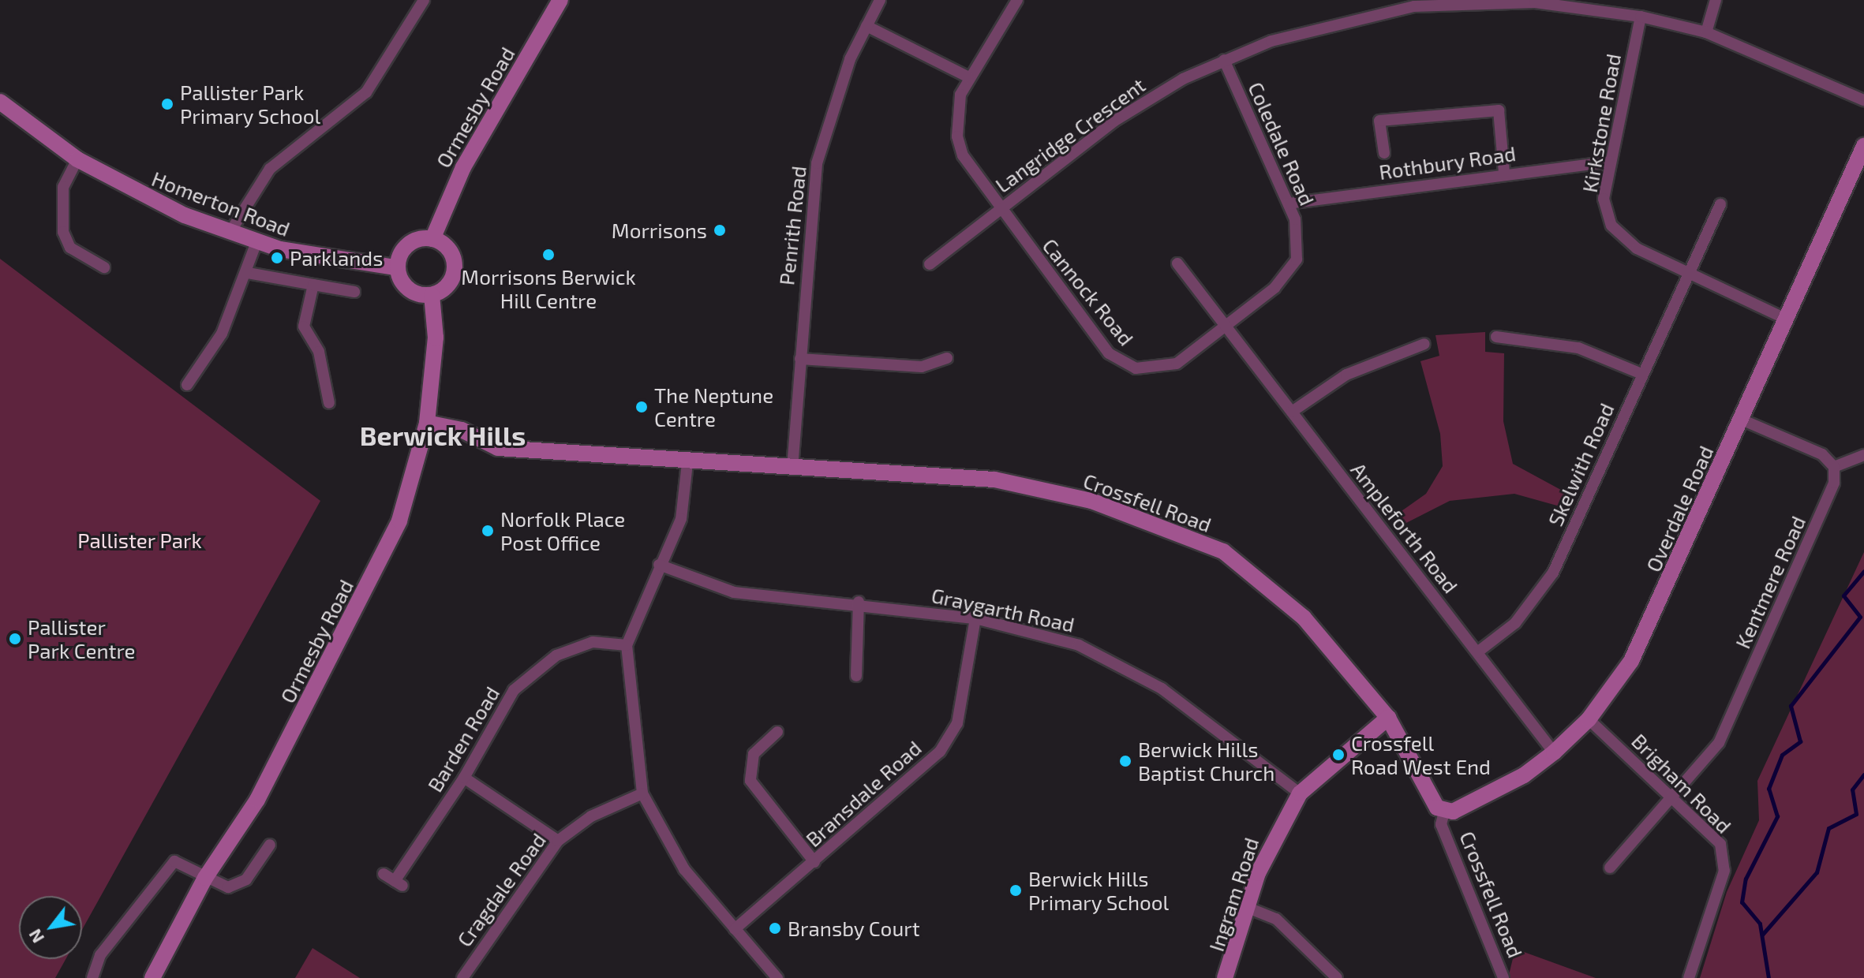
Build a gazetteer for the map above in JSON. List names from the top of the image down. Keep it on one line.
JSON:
{"streets":{"street":["Ormesby Road","Kirkstone Road","Langridge Crescent","Coledale Road","Rothbury Road","Homerton Road","Penrith Road","Cannock Road","Skelwith Road","Crossfell Road","Overdale Road","Ampleforth Road","Kentmere Road","Graygarth Road","Barden Road","Brigham Road","Bransdale Road","Cragdale Road","Ingram Road"]},"crossings":[["Ormesby Road","Homerton Road"],["Ormesby Road","Crossfell Road"],["Kirkstone Road","Langridge Crescent"],["Kirkstone Road","Rothbury Road"],["Kirkstone Road","Skelwith Road"],["Kirkstone Road","Overdale Road"],["Langridge Crescent","Coledale Road"],["Langridge Crescent","Cannock Road"],["Coledale Road","Rothbury Road"],["Coledale Road","Cannock Road"],["Coledale Road","Ampleforth Road"],["Penrith Road","Crossfell Road"],["Cannock Road","Ampleforth Road"],["Skelwith Road","Ampleforth Road"],["Crossfell Road","Overdale Road"],["Crossfell Road","Ingram Road"],["Overdale Road","Ampleforth Road"],["Overdale Road","Brigham Road"],["Kentmere Road","Brigham Road"],["Graygarth Road","Bransdale Road"],["Graygarth Road","Ingram Road"]],"districts":["Berwick Hills"],"parks":["Pallister Park"],"places":["Pallister Park Primary School","Morrisons","Morrisons Berwick Hill Centre","Parklands","The Neptune Centre","Norfolk Place Post Office","Pallister Park Centre","Crossfell Road West End","Berwick Hills Baptist Church","Berwick Hills Primary School","Bransby Court"],"north":"bottom left"}
